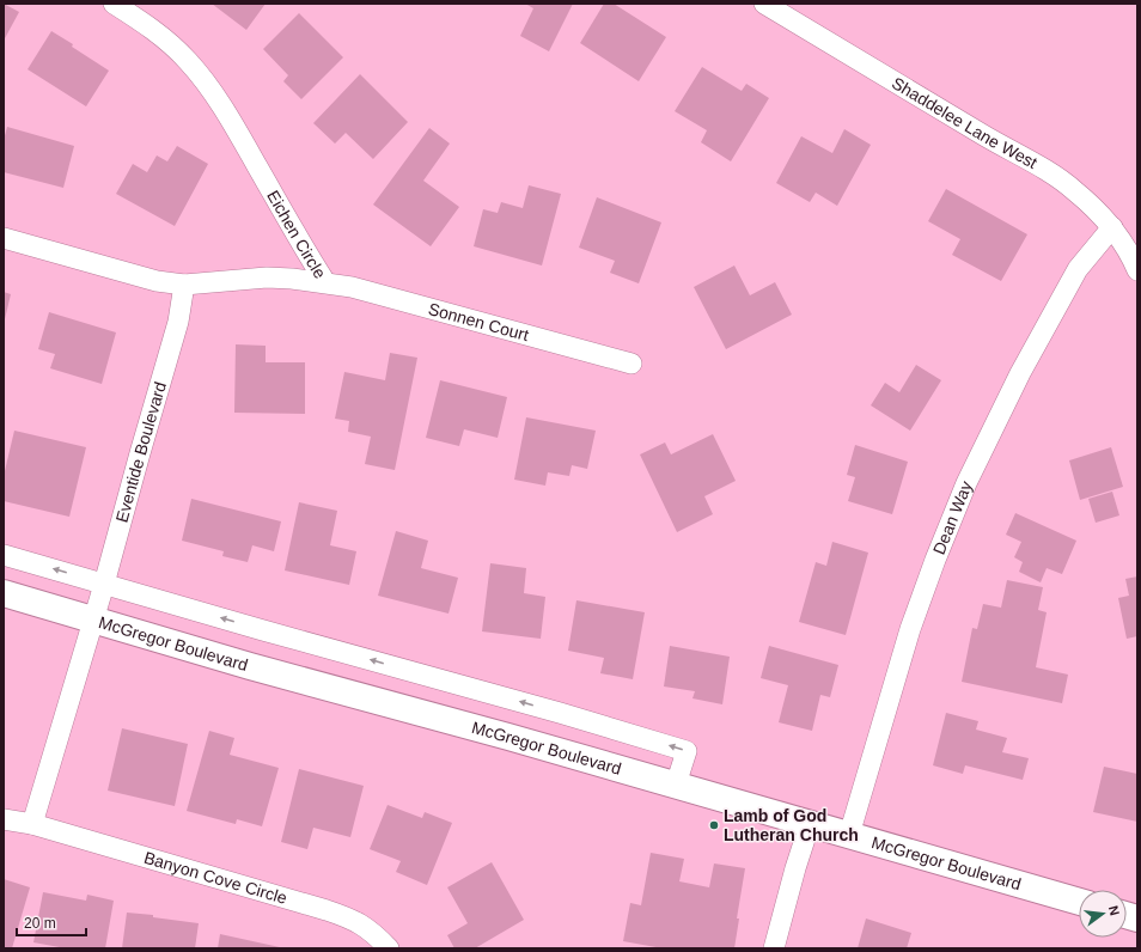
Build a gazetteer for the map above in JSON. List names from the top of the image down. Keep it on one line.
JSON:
{"streets":{"main road":["McGregor Boulevard"],"street":["Shaddelee Lane West","Eichen Circle","Sonnen Court","Eventide Boulevard","Dean Way","Banyon Cove Circle"]},"crossings":[["Shaddelee Lane West","Dean Way"],["Eichen Circle","Sonnen Court"],["Eichen Circle","Eventide Boulevard"],["Eventide Boulevard","McGregor Boulevard"],["Dean Way","McGregor Boulevard"]],"places":["Lamb of God Lutheran Church"],"scale_bar":"20 m","north":"right"}
